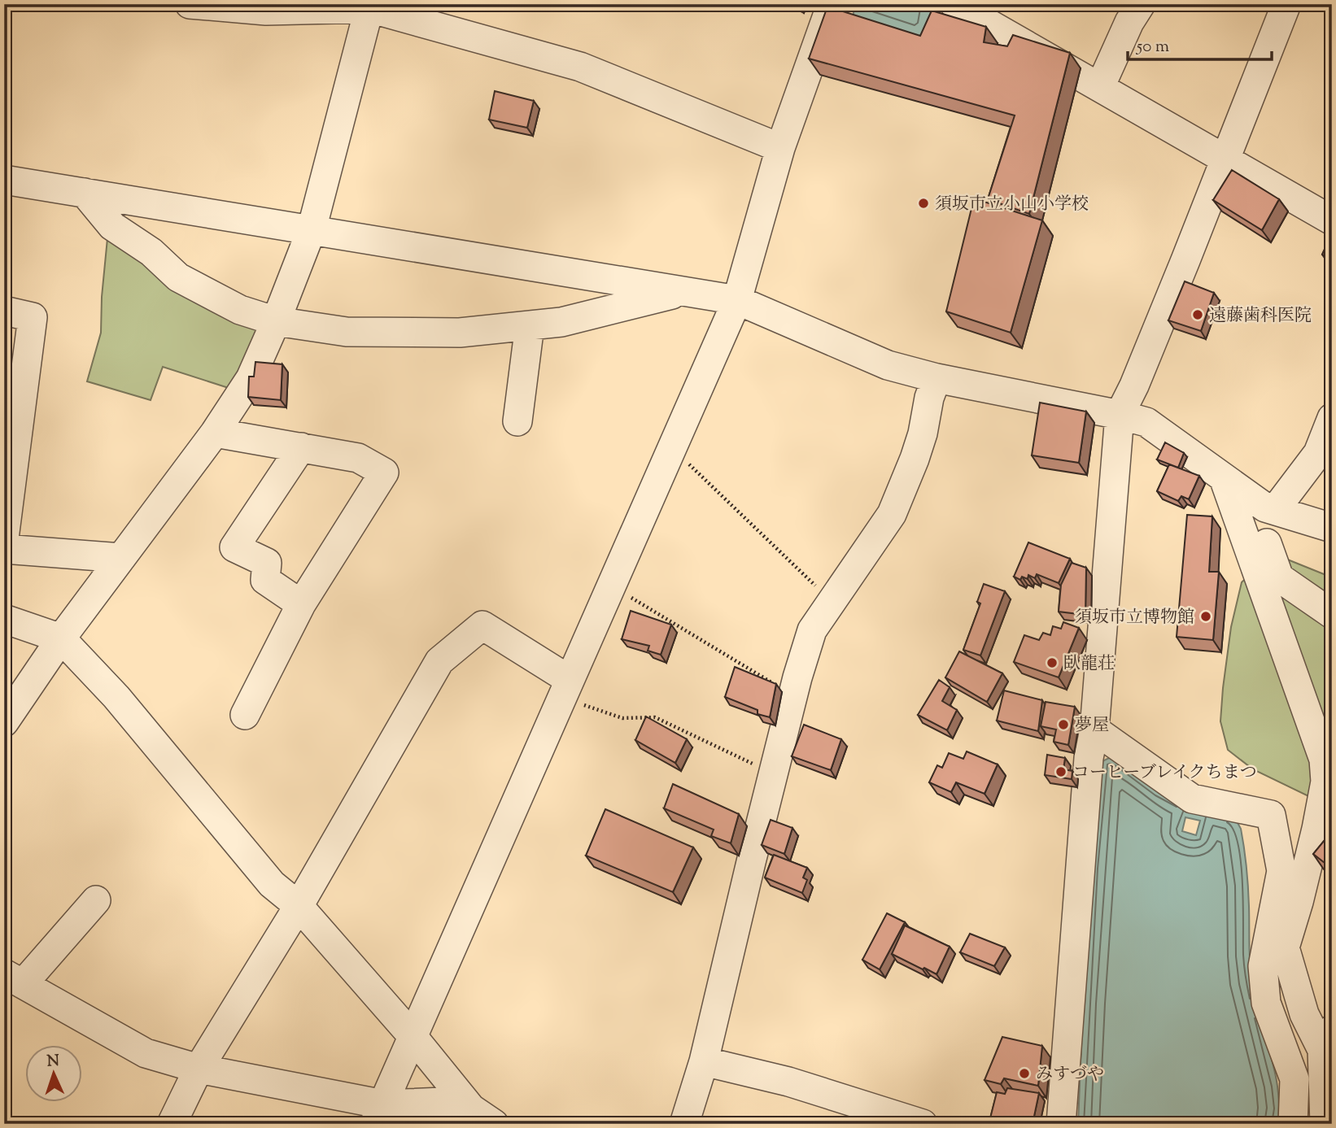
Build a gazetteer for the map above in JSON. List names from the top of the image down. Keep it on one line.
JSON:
{"places":["須坂市立小山小学校","遠藤歯科医院","須坂市立博物館","臥龍荘","夢屋","コーヒーブレイクちまつ","みすづや"],"scale_bar":"50 m","north":"top"}
